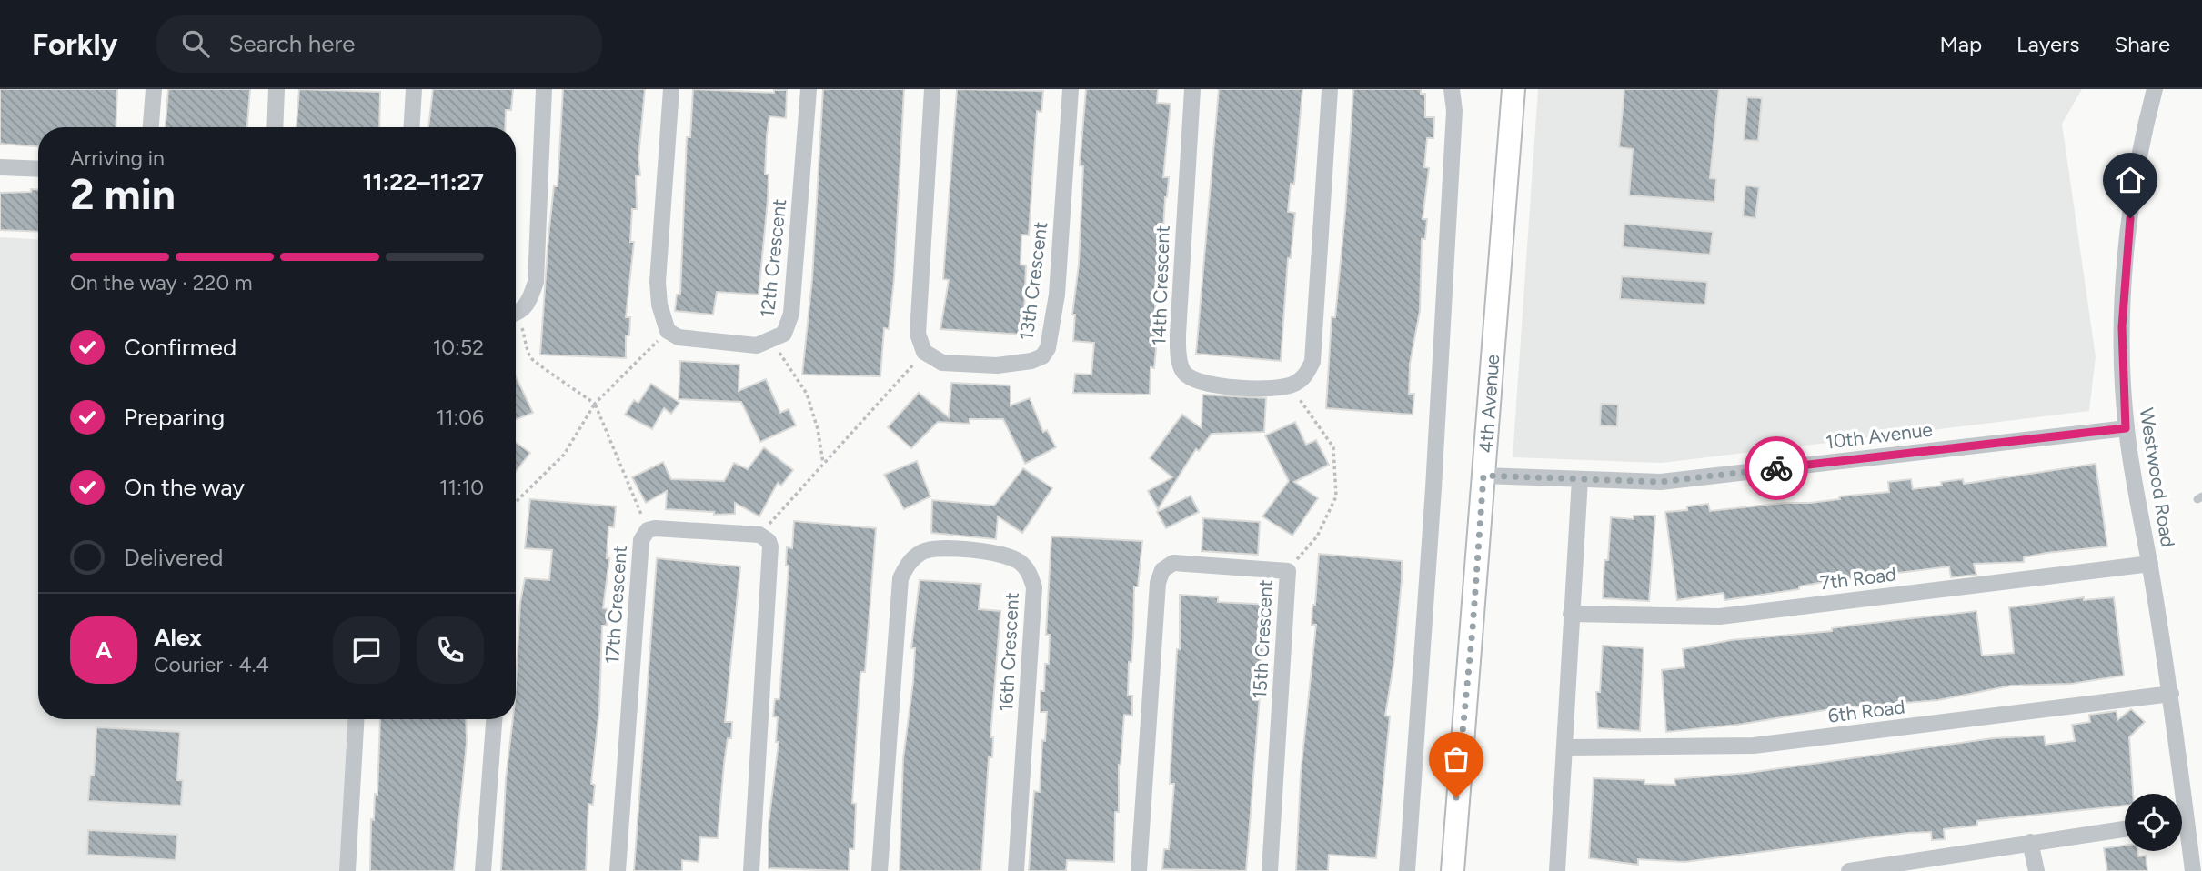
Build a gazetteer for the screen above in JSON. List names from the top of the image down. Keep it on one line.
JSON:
{"streets":{"street":["12th Crescent","13th Crescent","14th Crescent","4th Avenue","10th Avenue","Westwood Road","7th Road","17th Crescent","15th Crescent","16th Crescent","6th Road"]},"crossings":[["12th Crescent","17th Crescent"],["4th Avenue","10th Avenue"],["10th Avenue","Westwood Road"],["Westwood Road","7th Road"],["Westwood Road","6th Road"]],"page":{"header":"Forkly","search":"Search here","nav":["Map","Layers","Share"],"heading":["2 min","Arriving in","11:22–11:27"],"panel":["Alex","Courier · 4.4"],"bar":"On the way · 220 m","list":[["Confirmed","10:52"],["Preparing","11:06"],["On the way","11:10"],"Delivered"],"round":"A"}}
